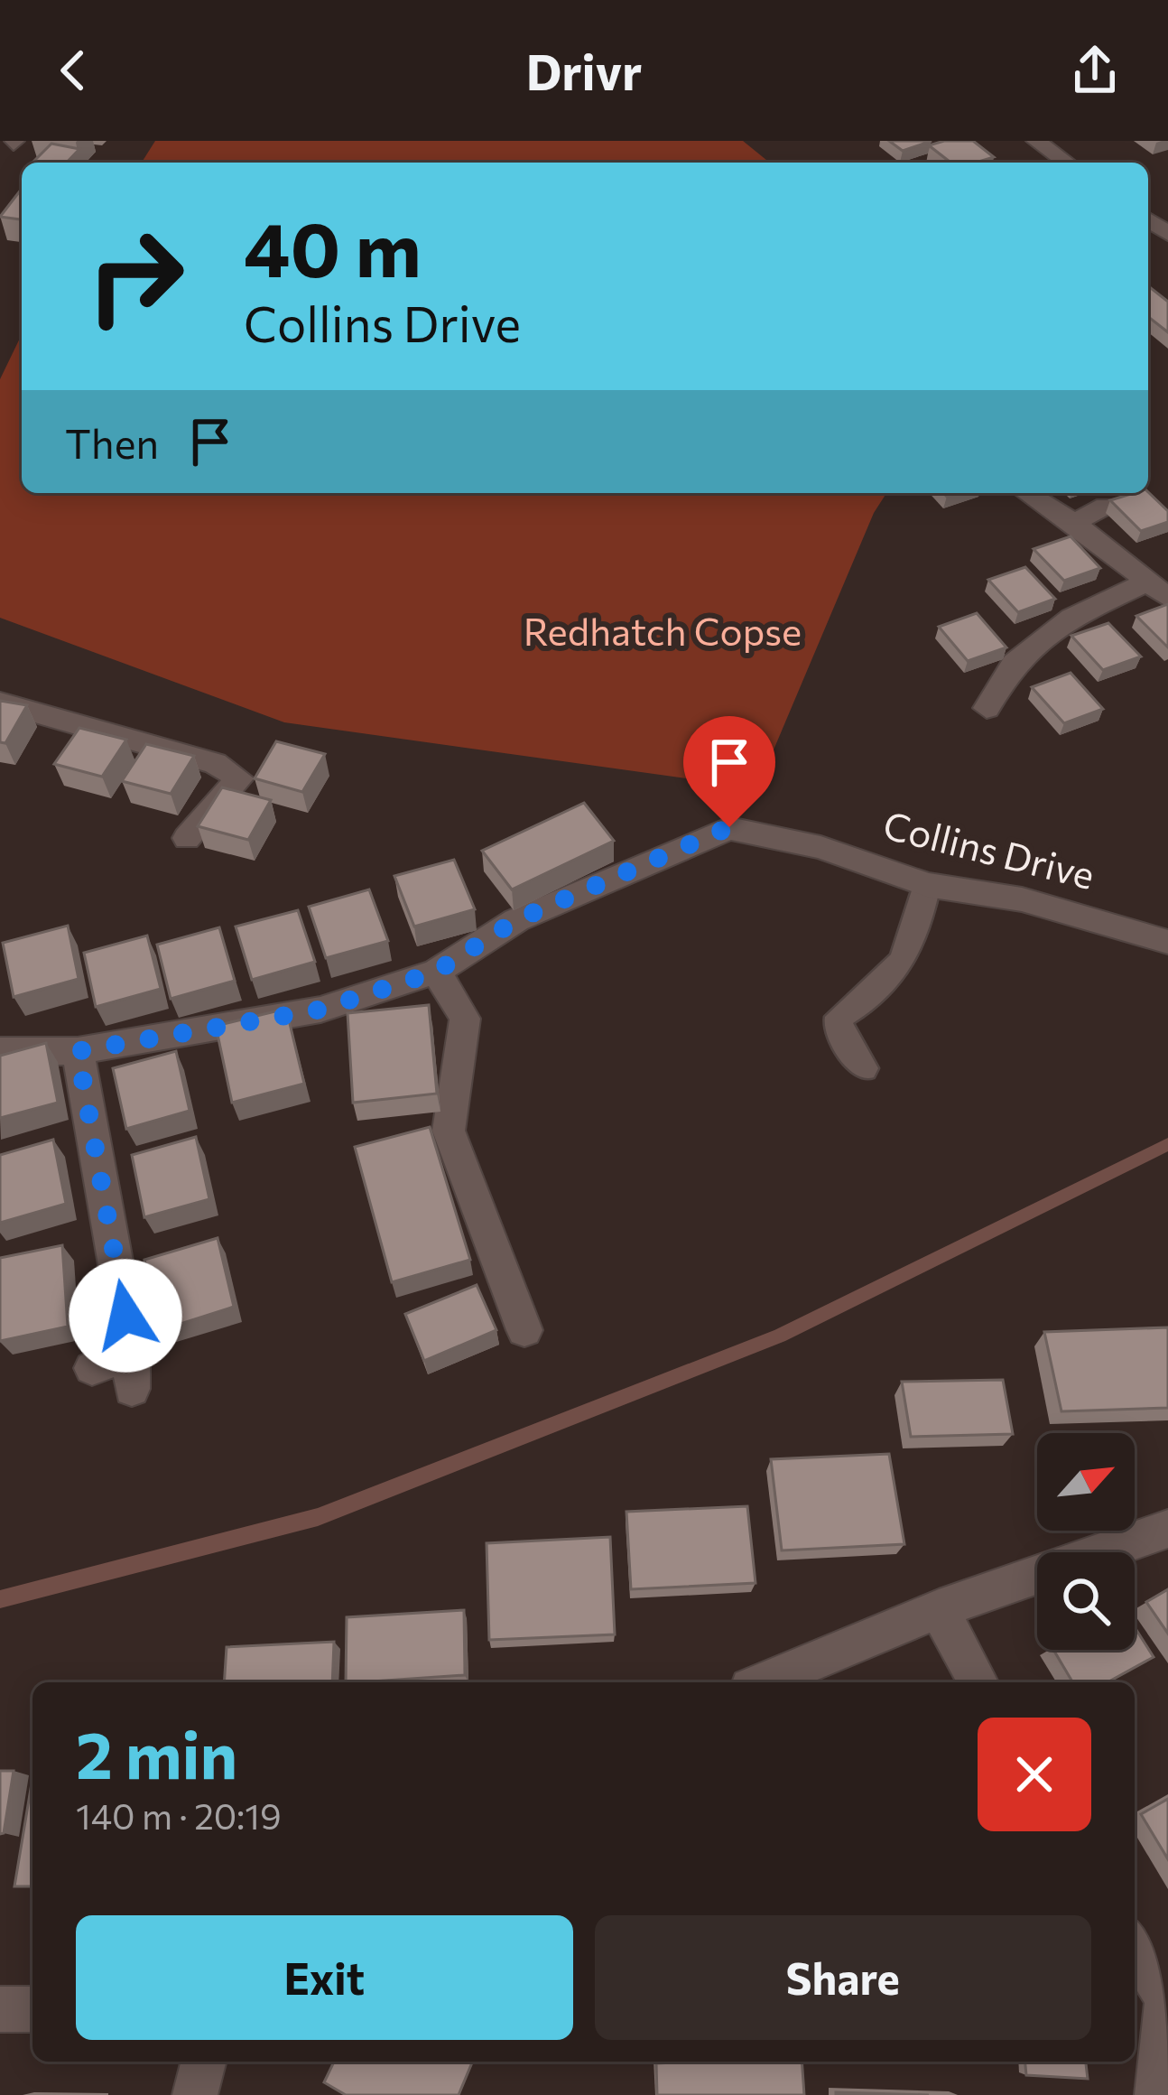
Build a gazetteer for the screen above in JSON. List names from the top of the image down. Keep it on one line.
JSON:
{"streets":{"street":["Collins Drive"]},"parks":["Redhatch Copse"],"north":"top right","page":{"header":"Drivr","turn":["40 m","Collins Drive"],"then":"Then","heading":["2 min","140 m · 20:19"],"buttons":["Exit","Share"]}}
